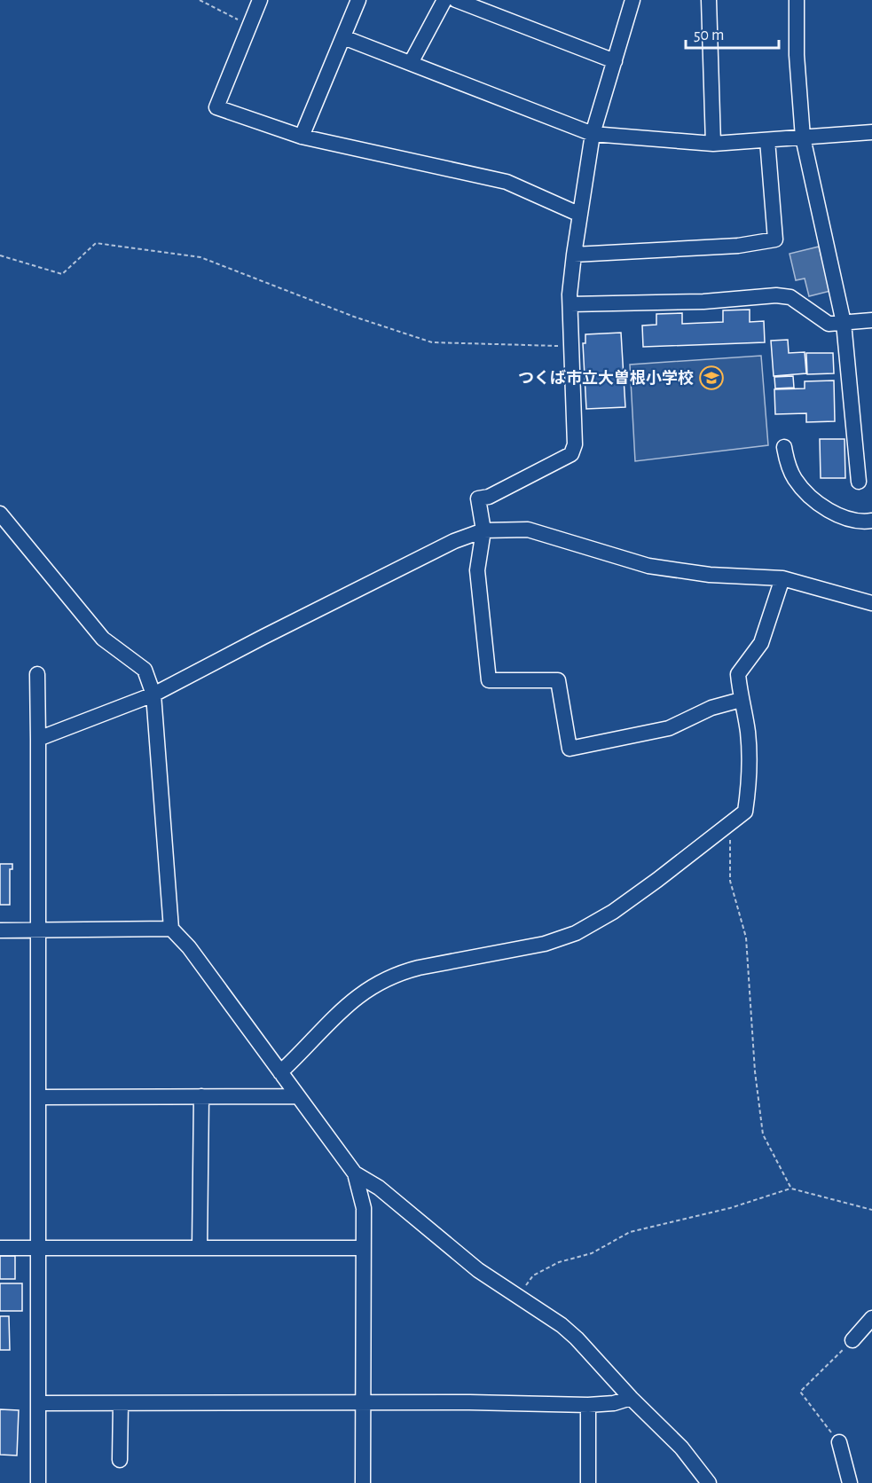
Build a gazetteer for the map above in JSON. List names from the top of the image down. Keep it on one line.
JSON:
{"places":{"school or university":["つくば市立大曽根小学校"]},"scale_bar":"50 m"}
